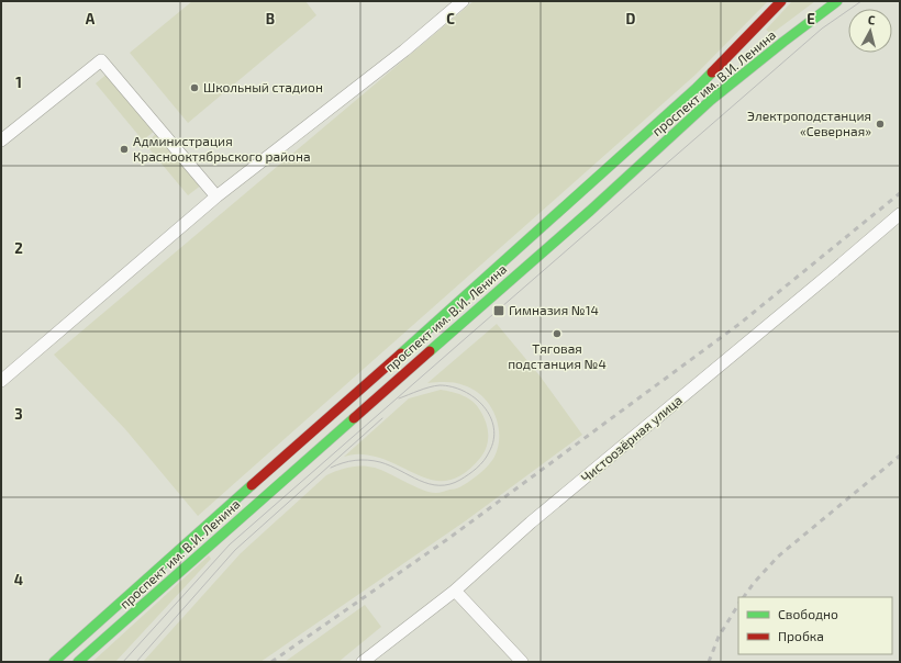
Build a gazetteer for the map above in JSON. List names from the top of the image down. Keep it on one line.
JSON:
{"streets":{"main road":["проспект им. В.И. Ленина"],"street":["Чистоозёрная улица"]},"places":{"other":["Школьный стадион","Электроподстанция «Северная»","Администрация Краснооктябрьского района","Тяговая подстанция №4"],"transit":["Гимназия №14"]},"legend":["Свободно","Пробка"],"north":"top","grid":{"columns":["A","B","C","D","E"],"rows":["1","2","3","4"]}}
